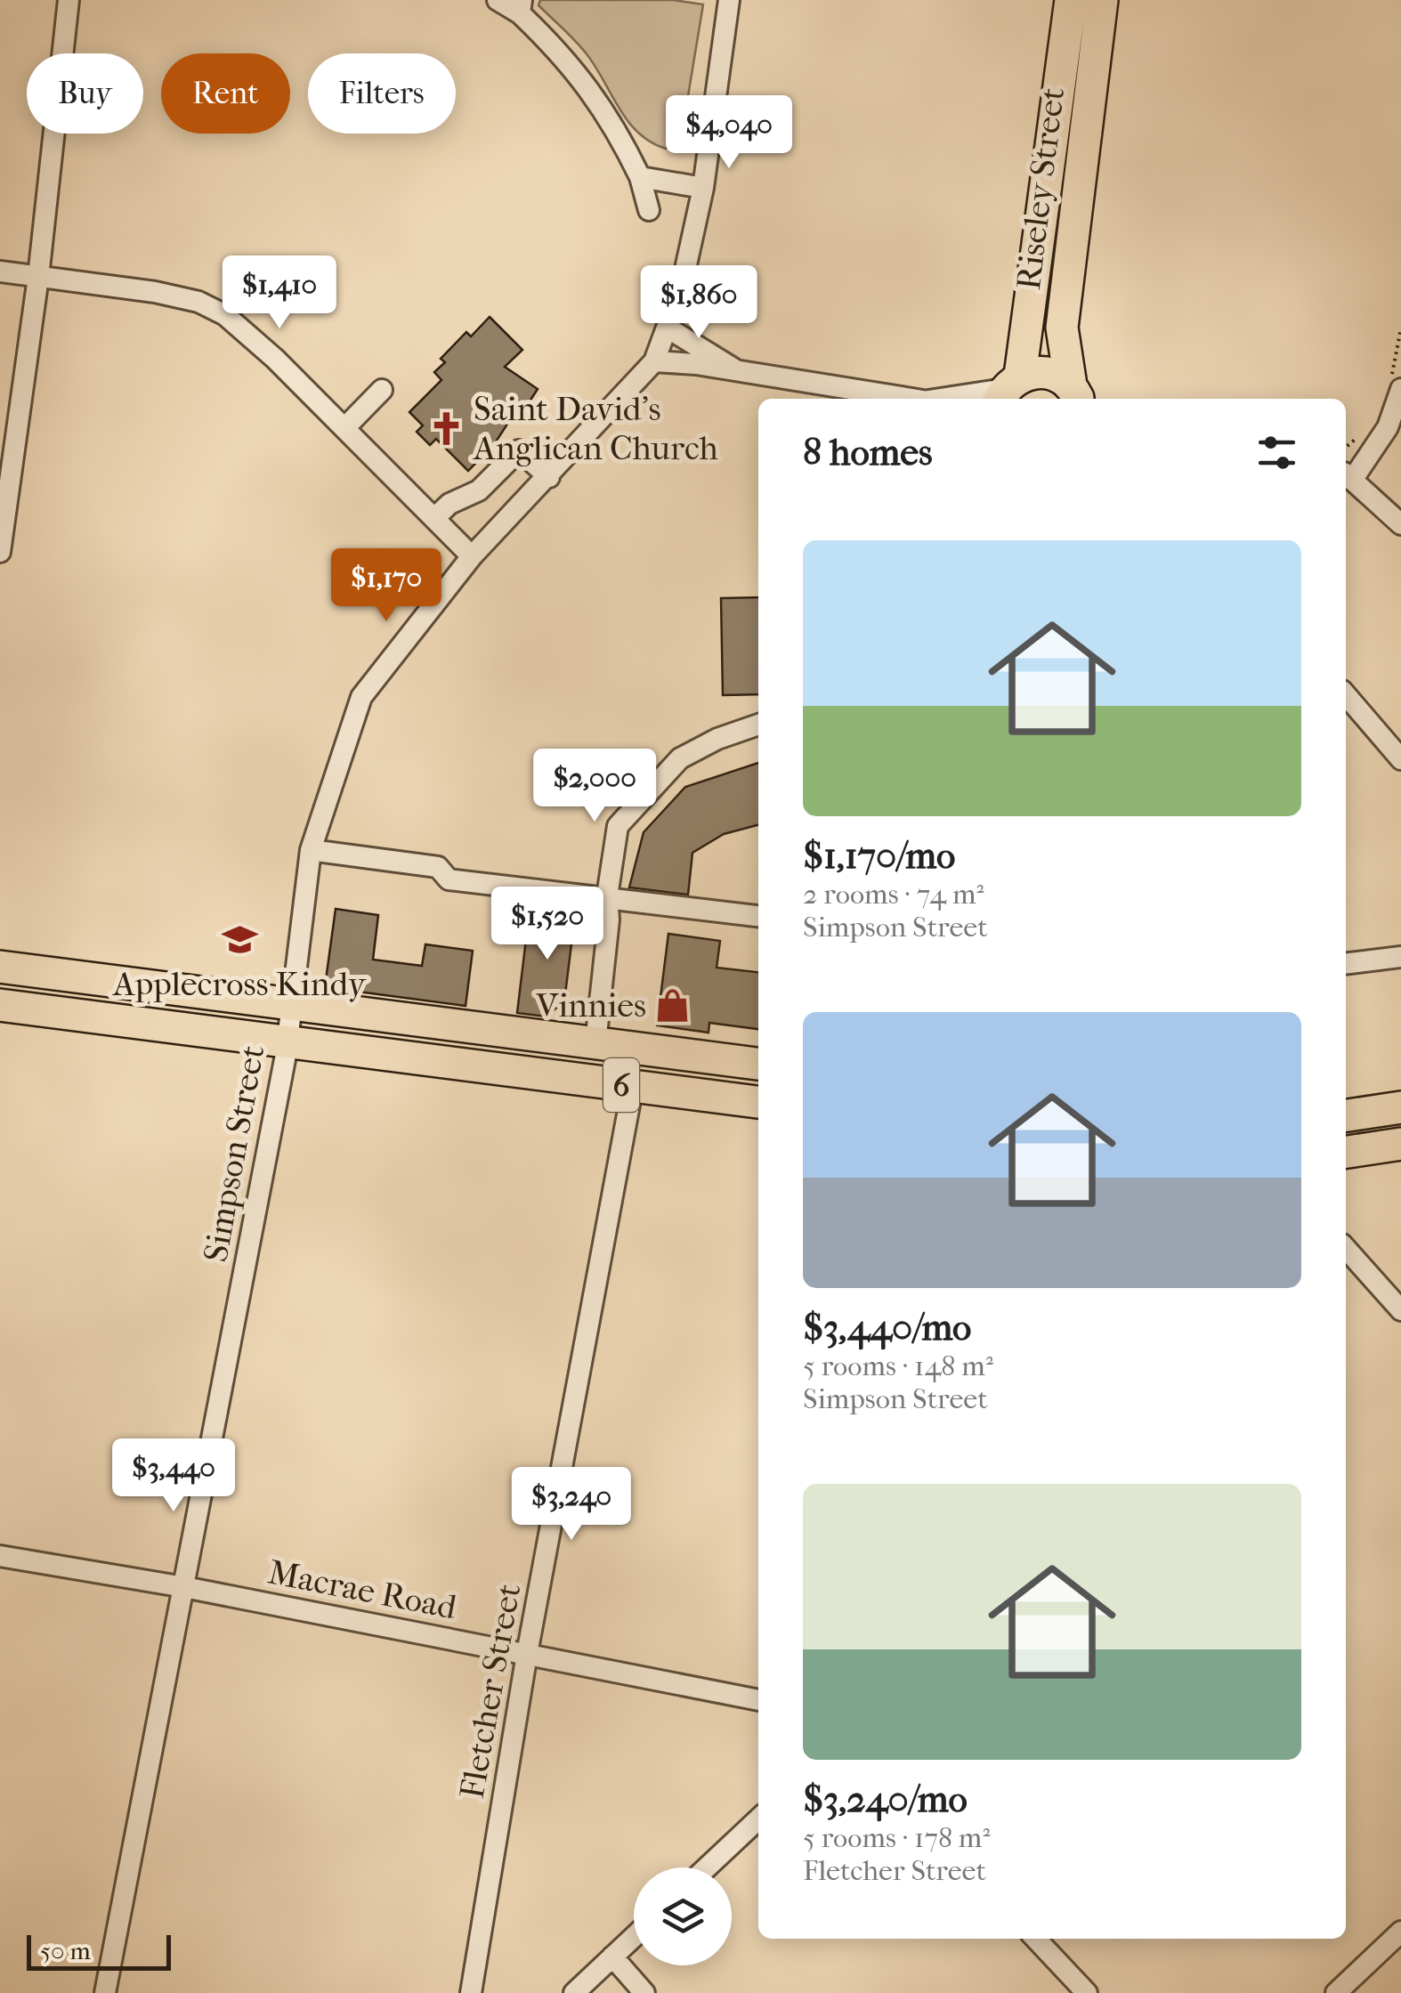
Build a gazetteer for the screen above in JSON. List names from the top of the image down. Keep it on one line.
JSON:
{"streets":{"highway":["Riseley Street","6"],"street":["Simpson Street","Macrae Road","Fletcher Street"]},"crossings":[["6","Simpson Street"],["6","Fletcher Street"],["Simpson Street","Macrae Road"],["Macrae Road","Fletcher Street"]],"places":{"church":["Saint David's Anglican Church"],"school or university":["Applecross Kindy"],"shop":["Vinnies"]},"scale_bar":"50 m","page":{"chip":["Buy","Rent","Filters"],"price":["$4,040","$1,410","$1,860","$1,170","$2,000","$1,520","$3,440","$3,240"],"heading":"8 homes","list":[{"name":"$1,170/mo","note":"2 rooms · 74 m² · Simpson Street"},{"name":"$3,440/mo","note":"5 rooms · 148 m² · Simpson Street"},{"name":"$3,240/mo","note":"5 rooms · 178 m² · Fletcher Street"}],"scale":"50 m"}}
